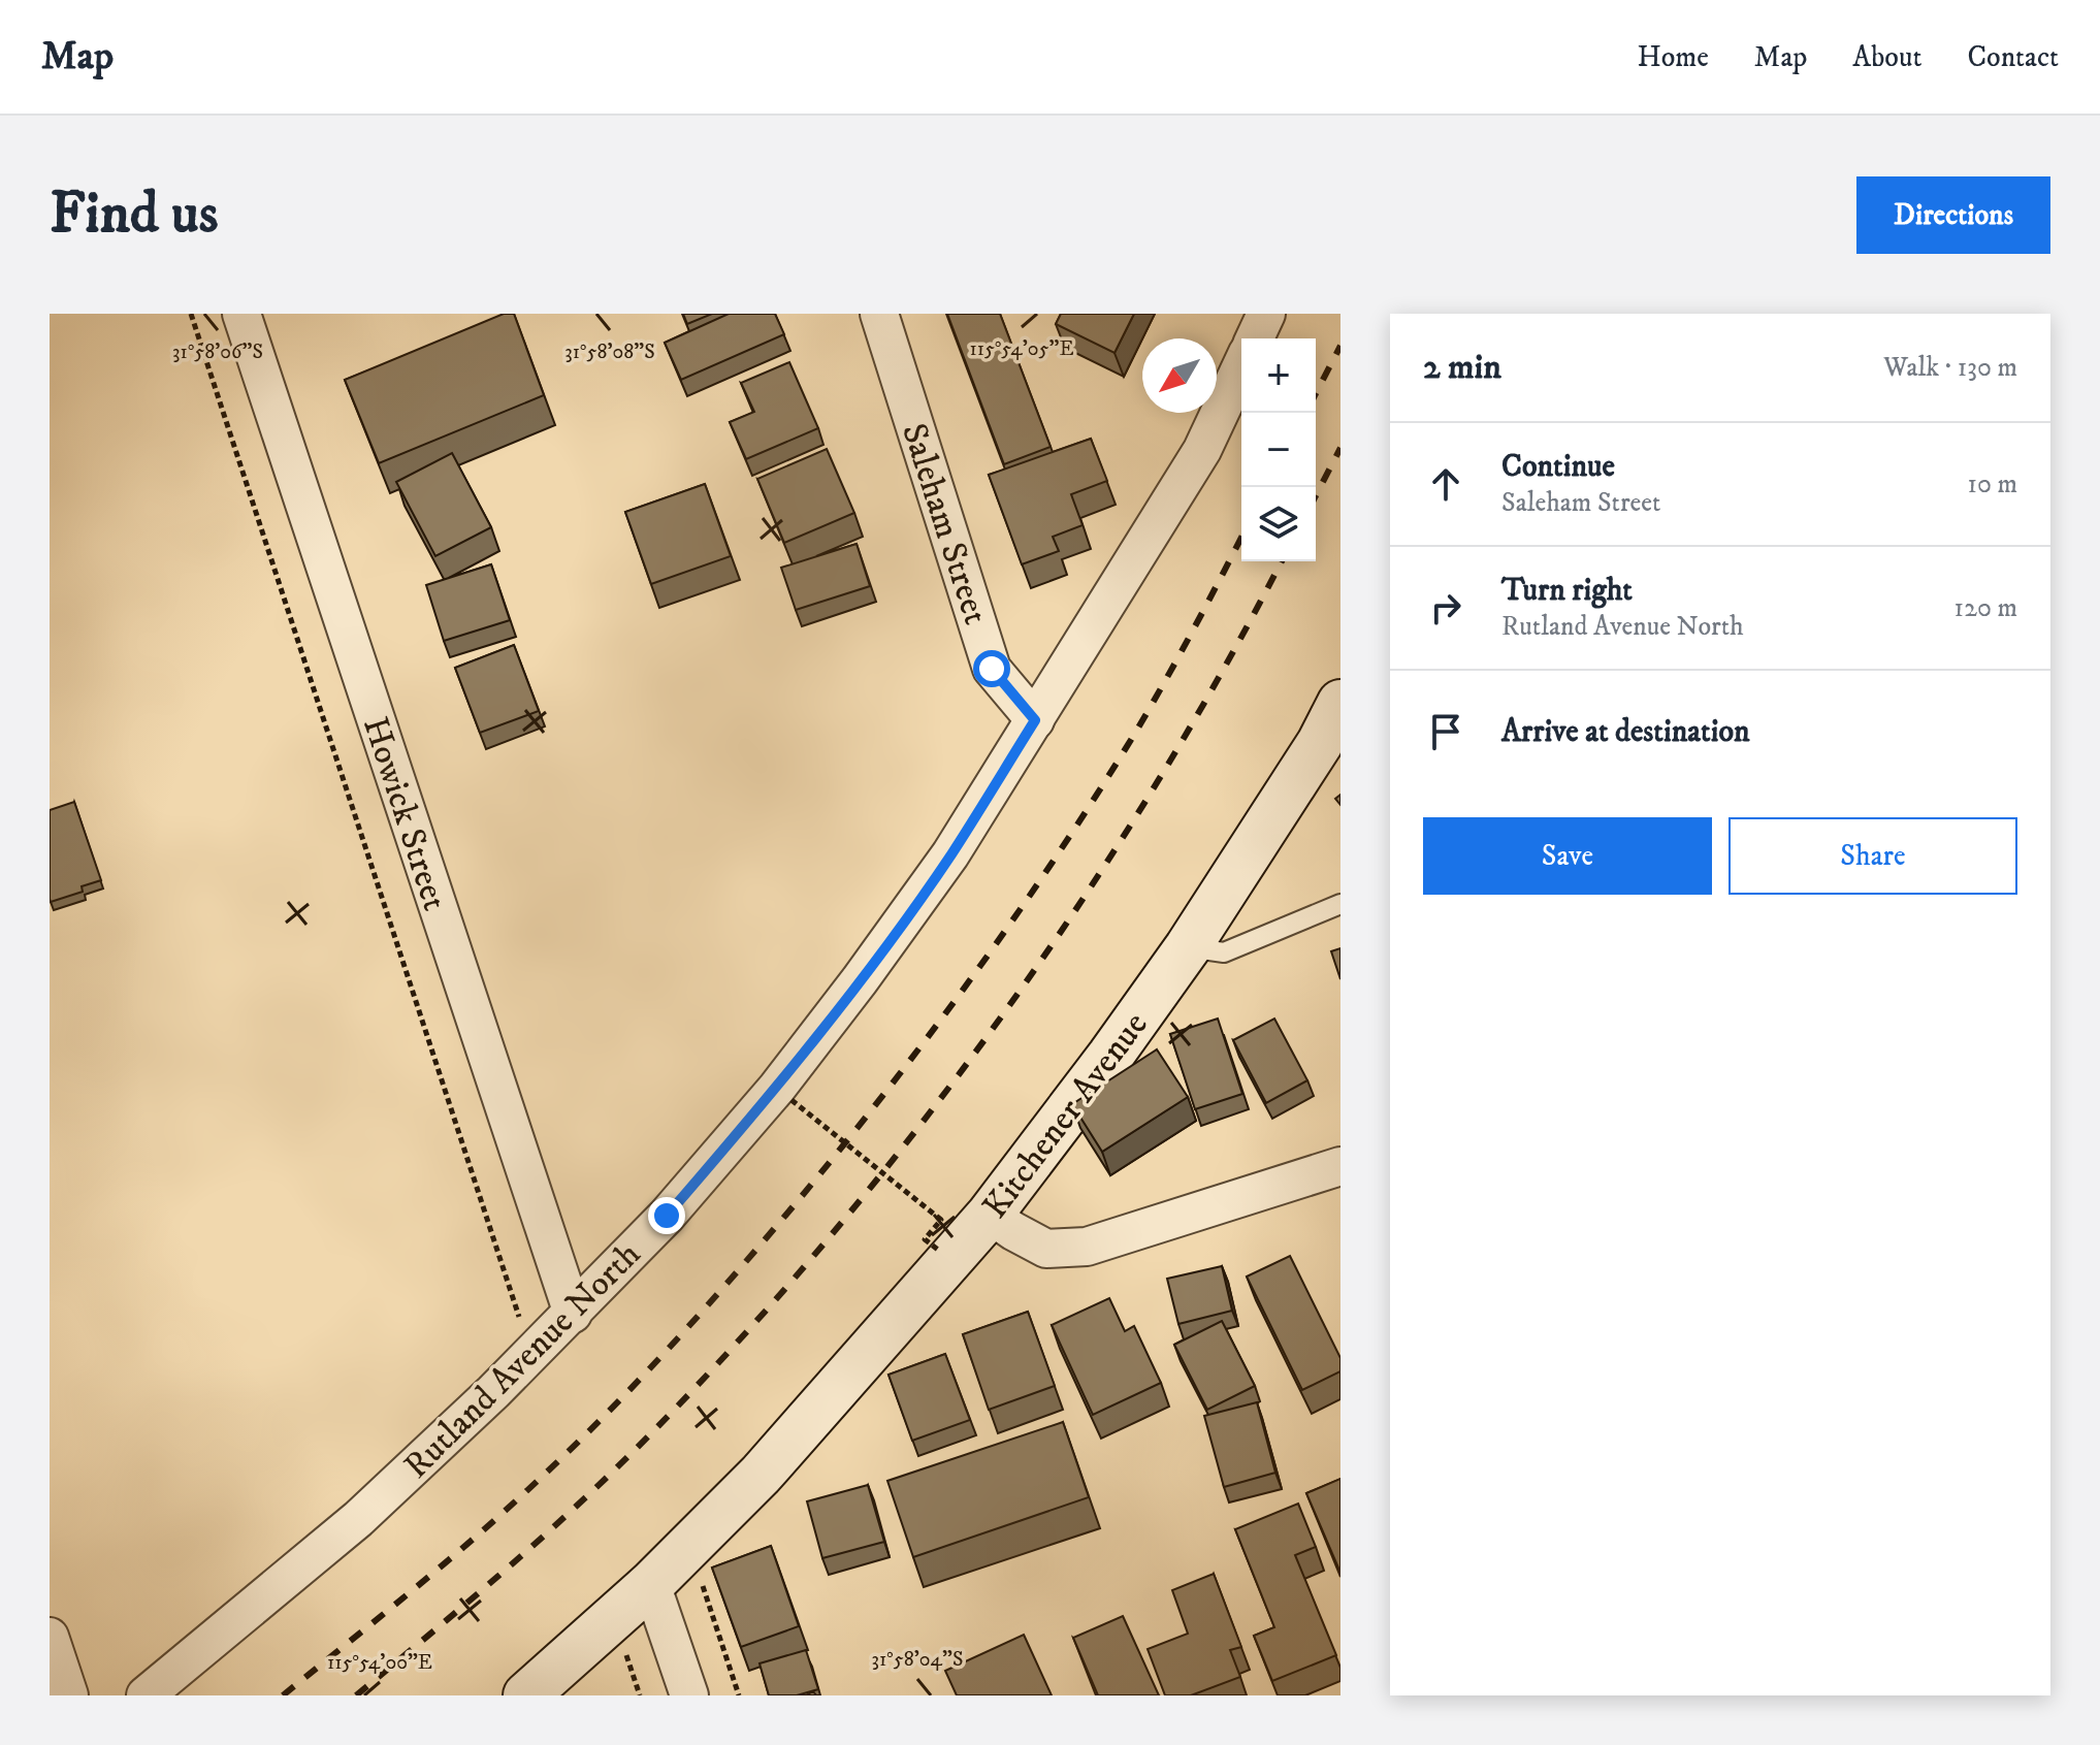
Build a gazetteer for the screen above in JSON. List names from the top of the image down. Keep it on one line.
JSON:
{"streets":{"street":["Saleham Street","Howick Street","Kitchener Avenue","Rutland Avenue North"]},"crossings":[["Saleham Street","Rutland Avenue North"],["Howick Street","Rutland Avenue North"]],"north":"bottom left","page":{"header":"Map","nav":["Home","Map","About","Contact"],"buttons":["Directions",["Save","Share"]],"title":"Find us","heading":["2 min","Walk · 130 m"],"map_buttons":["+","−"],"list":[["Continue","Saleham Street","10 m"],["Turn right","Rutland Avenue North","120 m"],"Arrive at destination"]},"coordinates":["115°54'05\"E","31°58'06\"S","31°58'08\"S","31°58'04\"S","115°54'00\"E"]}
